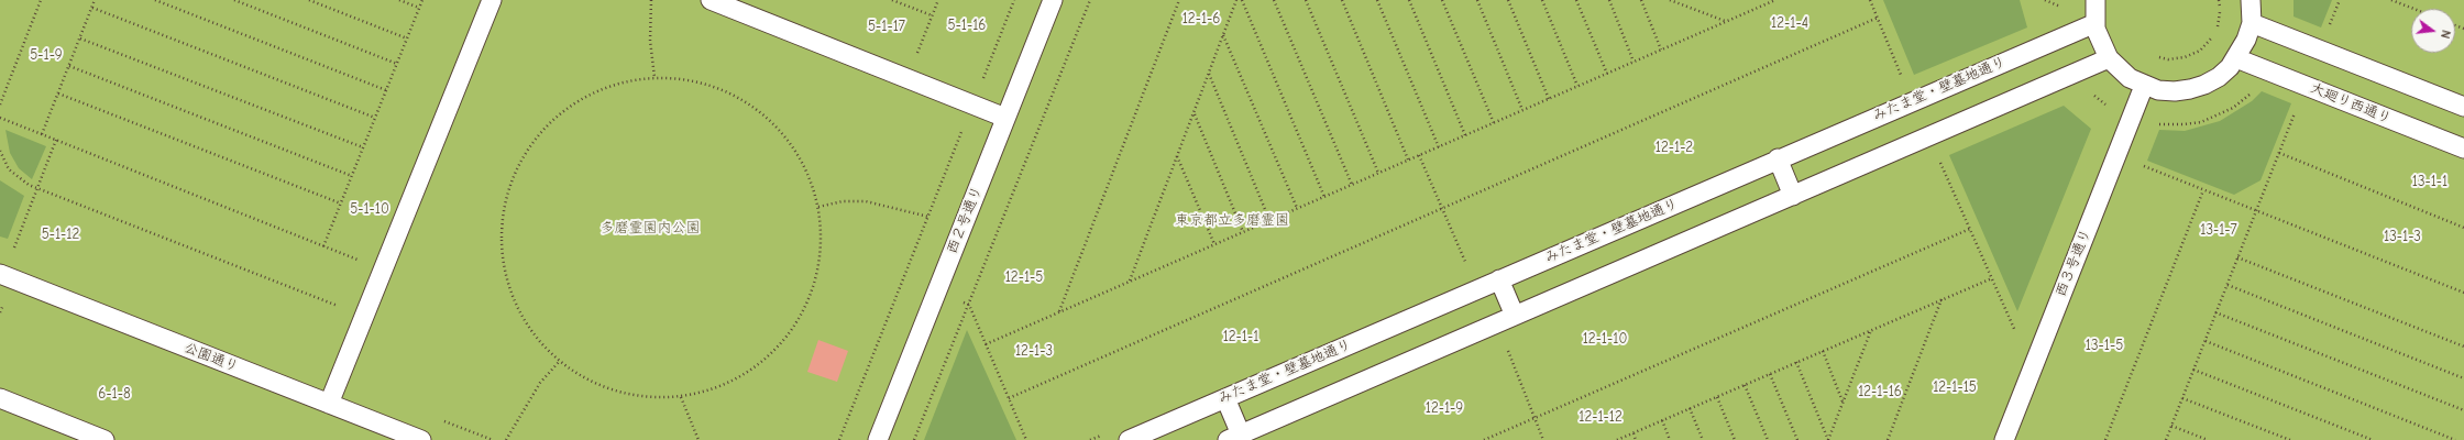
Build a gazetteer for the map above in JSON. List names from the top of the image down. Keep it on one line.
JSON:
{"streets":{"lane":["みたま堂・壁墓地通り","大廻り西通り","西２号通り","西３号通り","公園通り"]},"parks":["12-1-6","12-1-4","5-1-16","5-1-17","5-1-9","12-1-2","13-1-1","5-1-10","東京都立多磨霊園","多磨霊園内公園","13-1-7","5-1-12","13-1-3","12-1-5","12-1-1","12-1-10","13-1-5","12-1-3","12-1-15","12-1-16","6-1-8","12-1-9","12-1-12"],"north":"right"}
